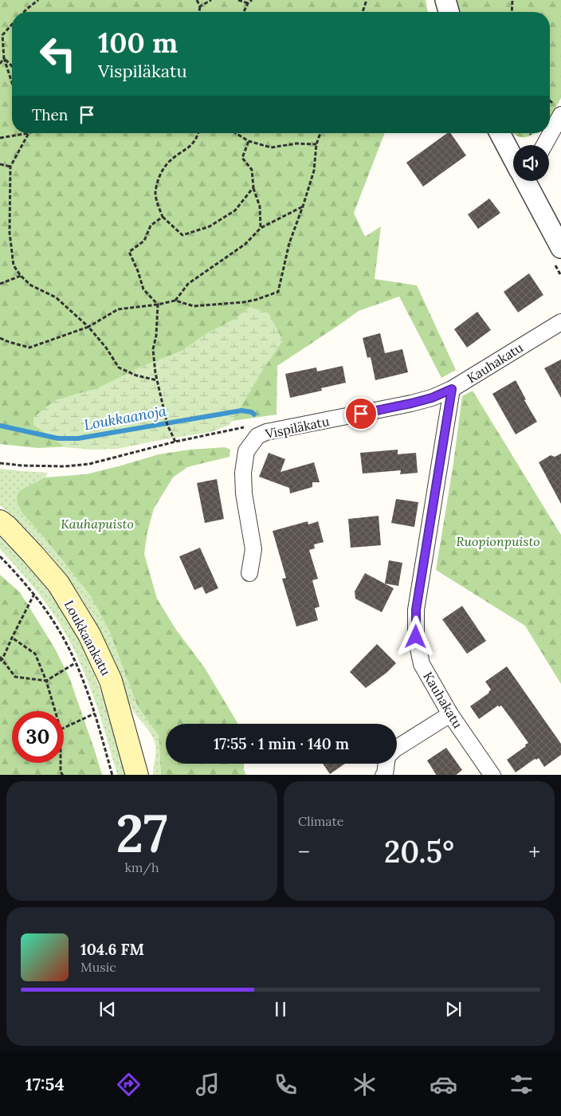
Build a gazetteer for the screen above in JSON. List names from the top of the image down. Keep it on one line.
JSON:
{"streets":{"main road":["Loukkaankatu"],"street":["Kauhakatu","Vispiläkatu"]},"crossings":[["Kauhakatu","Vispiläkatu"]],"water":["Loukkaanoja"],"parks":["Kauhapuisto","Ruopionpuisto"],"page":{"turn":["100 m","Vispiläkatu"],"then":"Then","limit":"30","trip":"17:55 · 1 min · 140 m","tile":[["27","km/h"],"Climate"],"heat":["−","20.5°","+"],"song":["104.6 FM","Music"],"tabs":"17:54"}}
